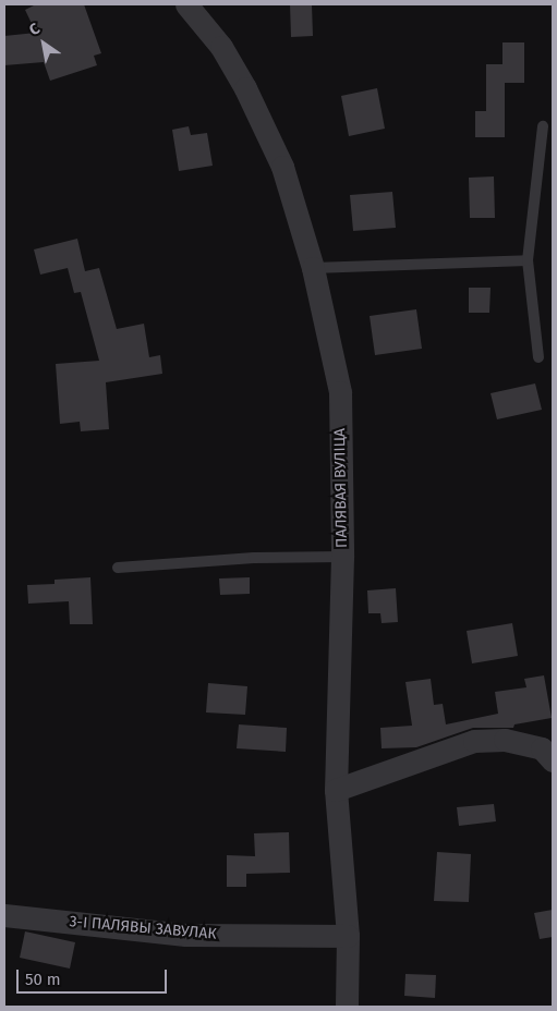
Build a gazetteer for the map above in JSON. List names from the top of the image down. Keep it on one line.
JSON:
{"streets":{"street":["ПАЛЯВАЯ ВУЛІЦА","3-І ПАЛЯВЫ ЗАВУЛАК"]},"crossings":[["ПАЛЯВАЯ ВУЛІЦА","3-І ПАЛЯВЫ ЗАВУЛАК"]],"scale_bar":"50 m","north":"top left"}
